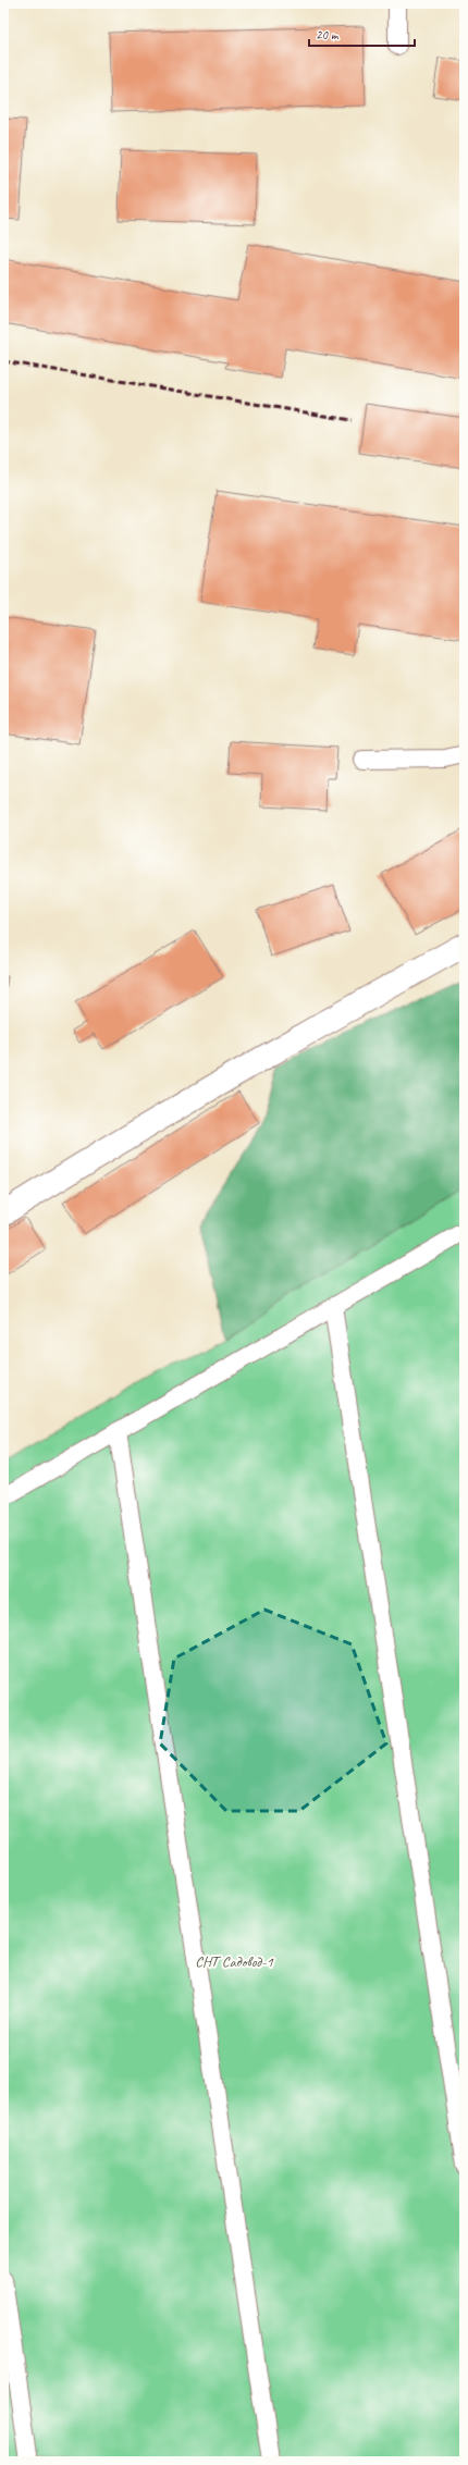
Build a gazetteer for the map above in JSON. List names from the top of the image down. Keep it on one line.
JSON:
{"parks":["СНТ Садовод-1"],"scale_bar":"20 m"}
